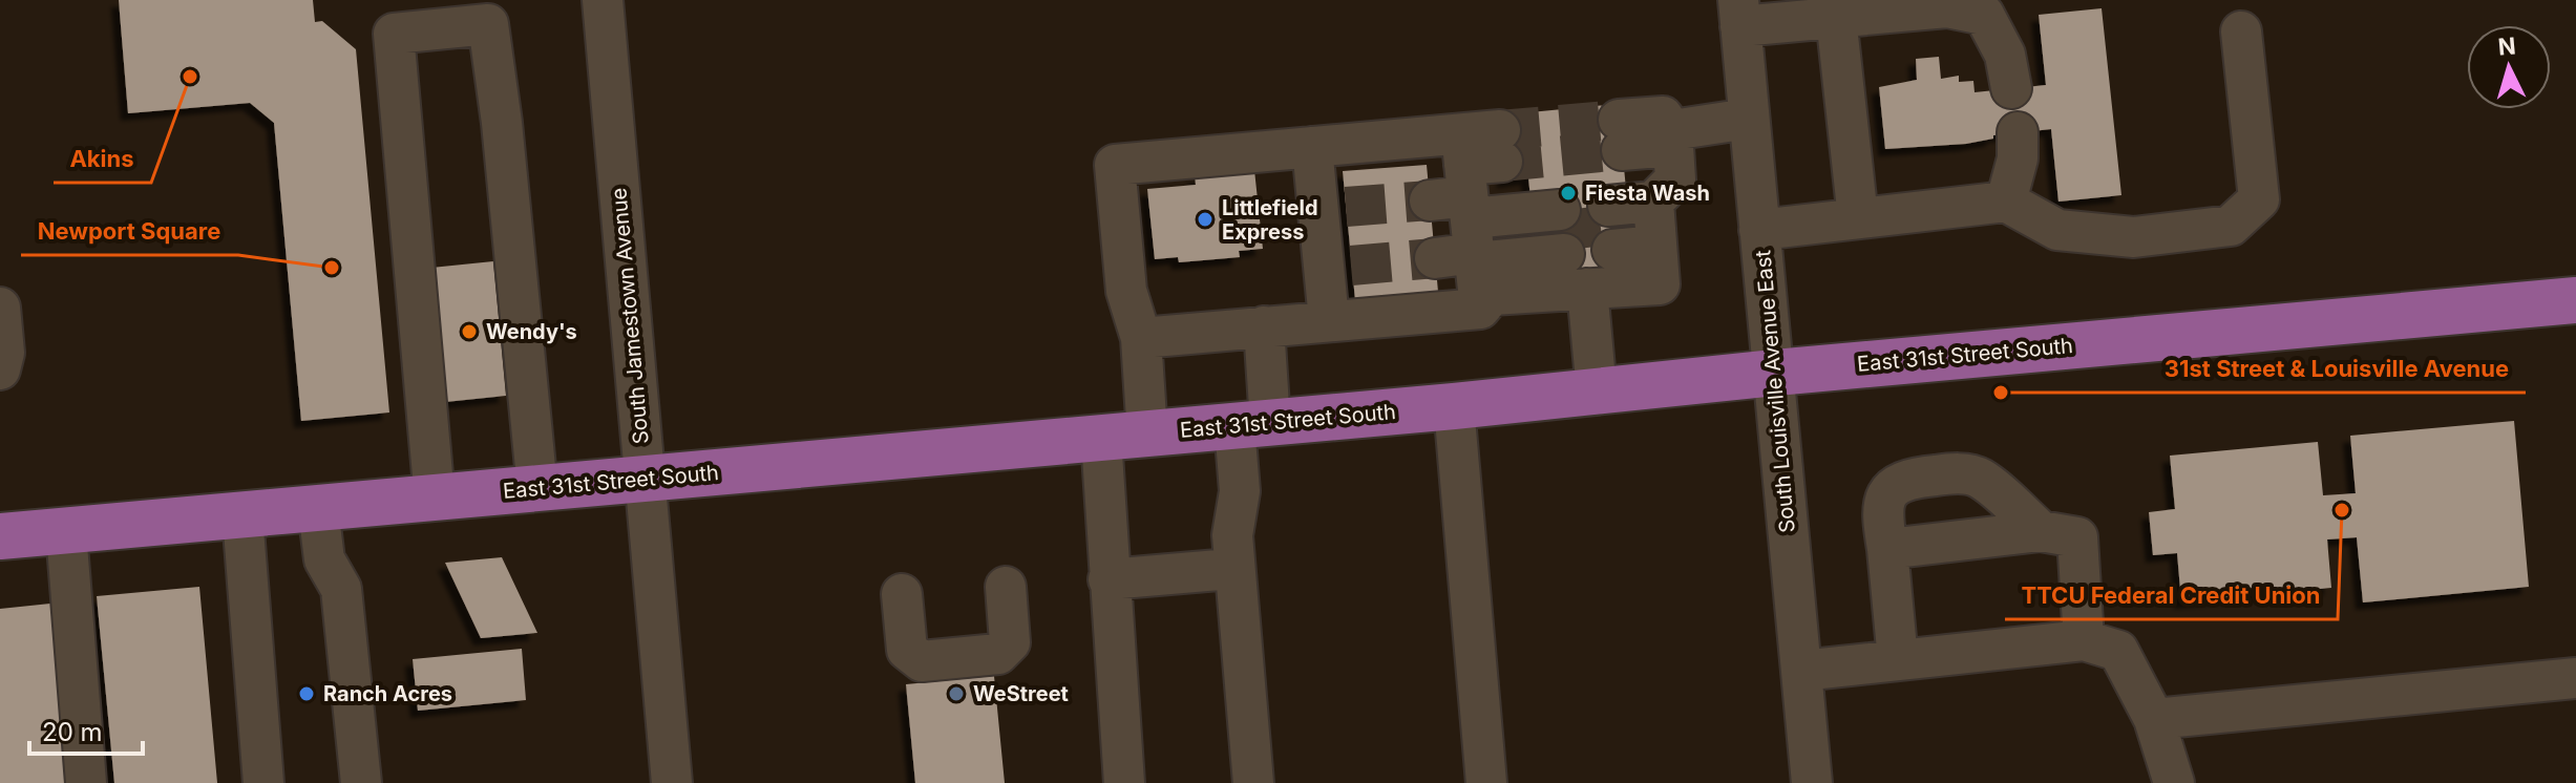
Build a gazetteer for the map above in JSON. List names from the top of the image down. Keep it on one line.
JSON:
{"streets":{"main road":["East 31st Street South"],"street":["South Jamestown Avenue","South Louisville Avenue East"]},"crossings":[["South Jamestown Avenue","East 31st Street South"],["East 31st Street South","South Louisville Avenue East"]],"places":["Akins","Fiesta Wash","Littlefield Express","Newport Square","Wendy's","31st Street & Louisville Avenue","TTCU Federal Credit Union","Ranch Acres","WeStreet"],"scale_bar":"20 m","north":"top"}
